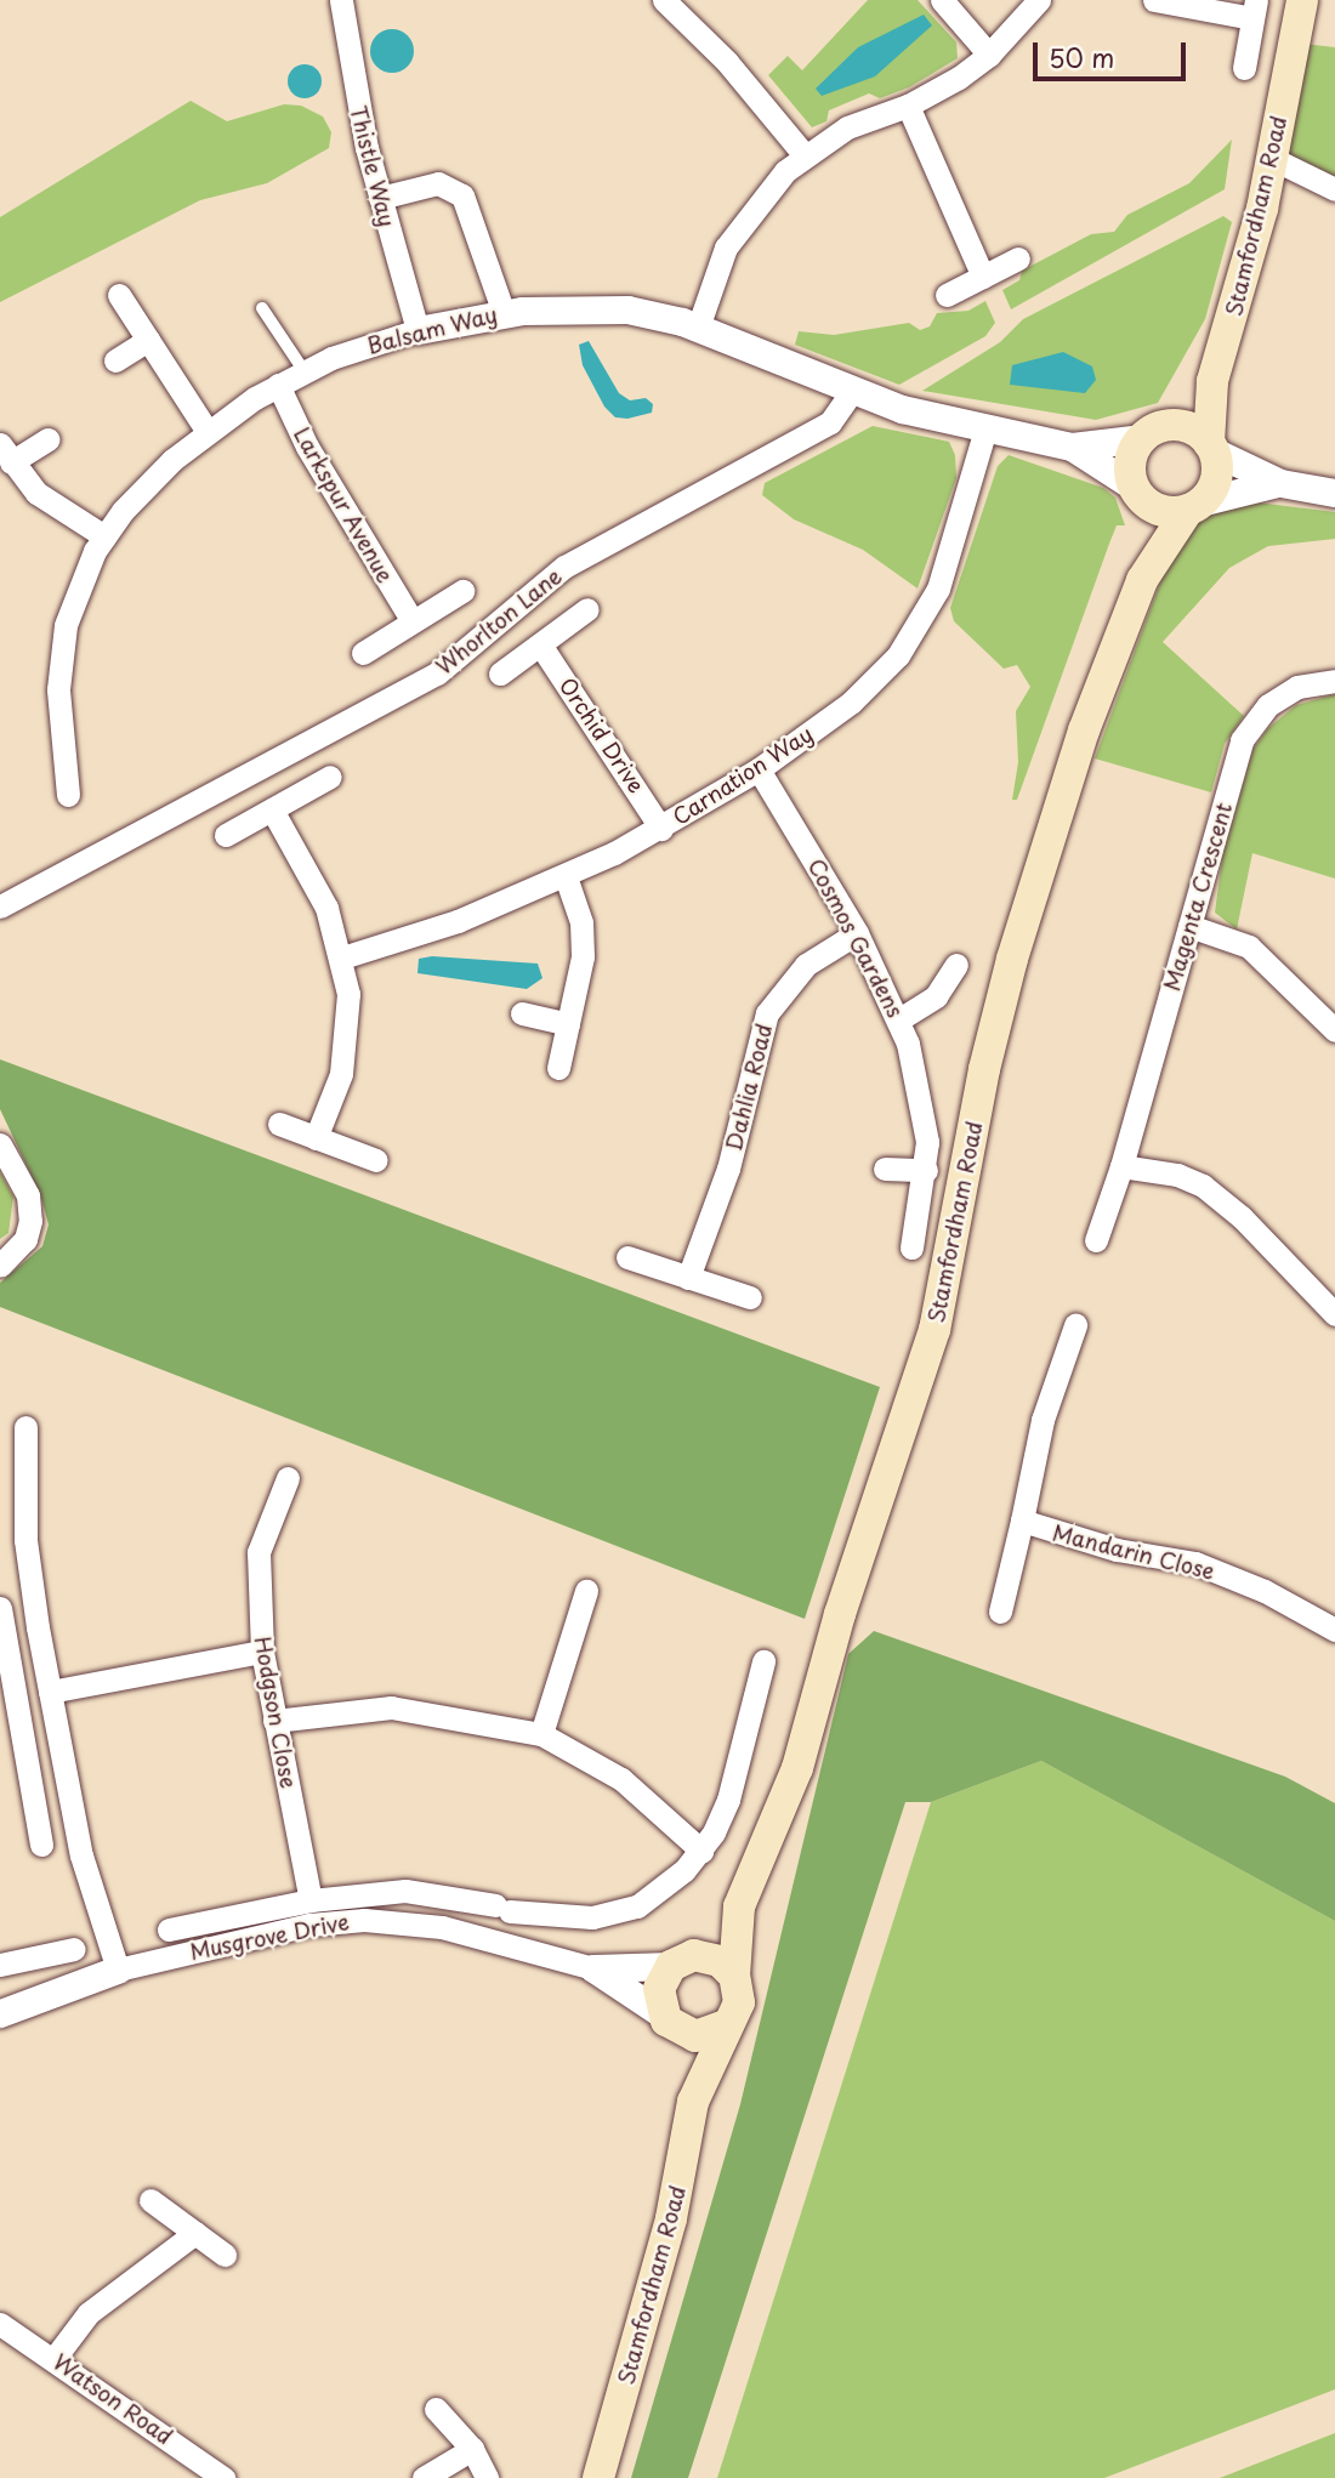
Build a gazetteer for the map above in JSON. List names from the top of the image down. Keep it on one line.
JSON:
{"streets":{"main road":["Stamfordham Road"],"street":["Thistle Way","Balsam Way","Larkspur Avenue","Whorlton Lane","Orchid Drive","Carnation Way","Magenta Crescent","Cosmos Gardens","Dahlia Road","Mandarin Close","Hodgson Close","Musgrove Drive","Watson Road"]},"crossings":[["Thistle Way","Balsam Way"],["Stamfordham Road","Balsam Way"],["Balsam Way","Larkspur Avenue"],["Balsam Way","Whorlton Lane"],["Balsam Way","Carnation Way"],["Orchid Drive","Carnation Way"],["Carnation Way","Cosmos Gardens"],["Cosmos Gardens","Dahlia Road"]],"scale_bar":"50 m"}
